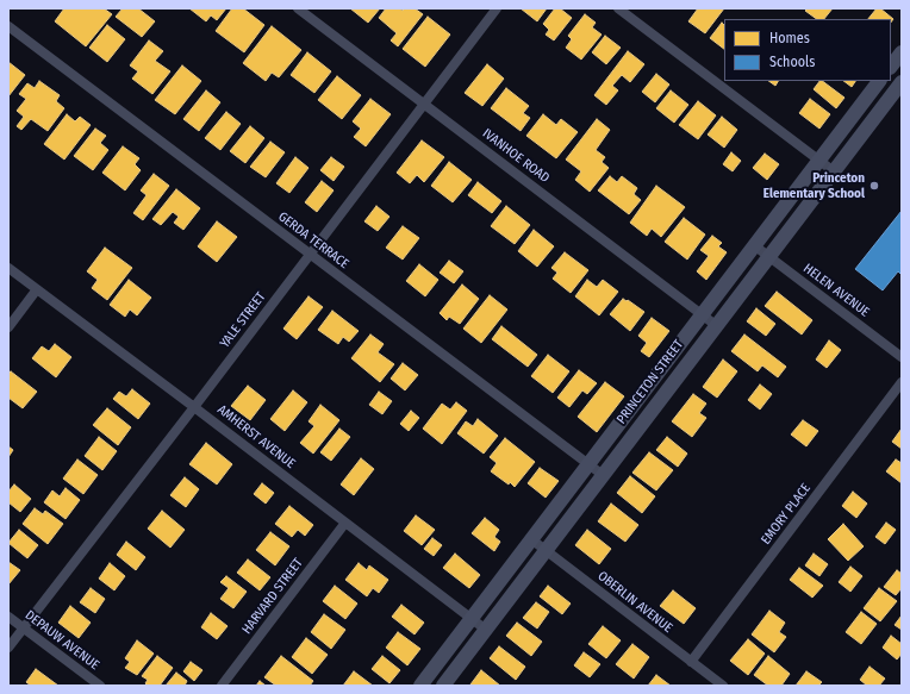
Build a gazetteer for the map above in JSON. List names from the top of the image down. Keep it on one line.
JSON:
{"streets":{"main road":["PRINCETON STREET"],"street":["IVANHOE ROAD","GERDA TERRACE","HELEN AVENUE","YALE STREET","AMHERST AVENUE","EMORY PLACE","HARVARD STREET","OBERLIN AVENUE","DEPAUW AVENUE"]},"crossings":[["IVANHOE ROAD","YALE STREET"],["IVANHOE ROAD","PRINCETON STREET"],["GERDA TERRACE","YALE STREET"],["GERDA TERRACE","PRINCETON STREET"],["HELEN AVENUE","PRINCETON STREET"],["YALE STREET","AMHERST AVENUE"],["YALE STREET","DEPAUW AVENUE"],["PRINCETON STREET","AMHERST AVENUE"],["PRINCETON STREET","OBERLIN AVENUE"],["AMHERST AVENUE","HARVARD STREET"],["EMORY PLACE","OBERLIN AVENUE"]],"places":["Princeton Elementary School"],"legend":["Homes","Schools"]}
